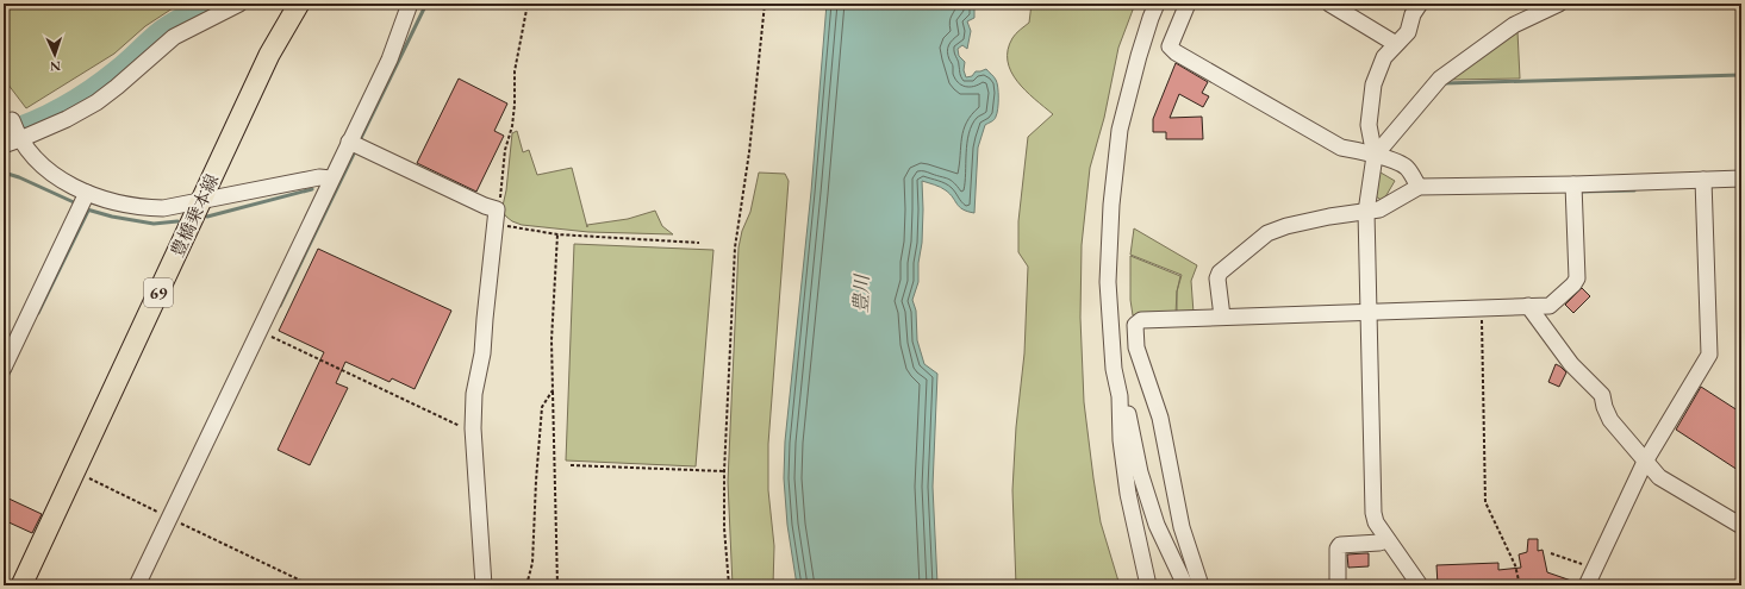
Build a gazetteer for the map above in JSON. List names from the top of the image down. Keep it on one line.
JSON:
{"streets":{"main road":["豊橋乗本線","69"]},"water":["豊川"],"north":"bottom"}
